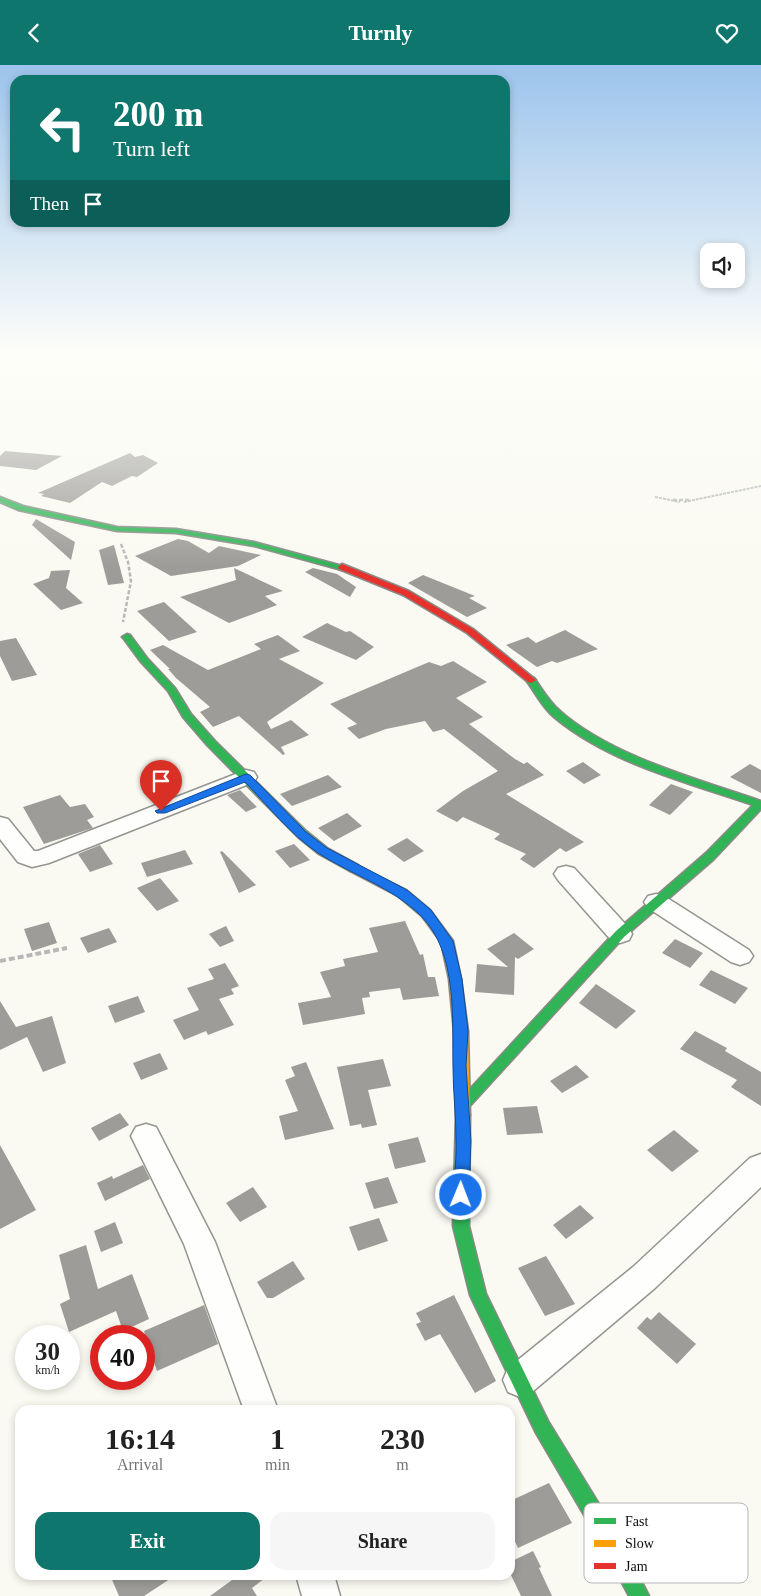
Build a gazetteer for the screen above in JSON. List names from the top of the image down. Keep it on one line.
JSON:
{"legend":["Fast","Slow","Jam"],"page":{"header":"Turnly","turn":["200 m","Turn left"],"then":"Then","speed":"30 km/h","limit":"40","eta":["16:14","Arrival","1","min","230","m"],"buttons":["Exit","Share"]}}
